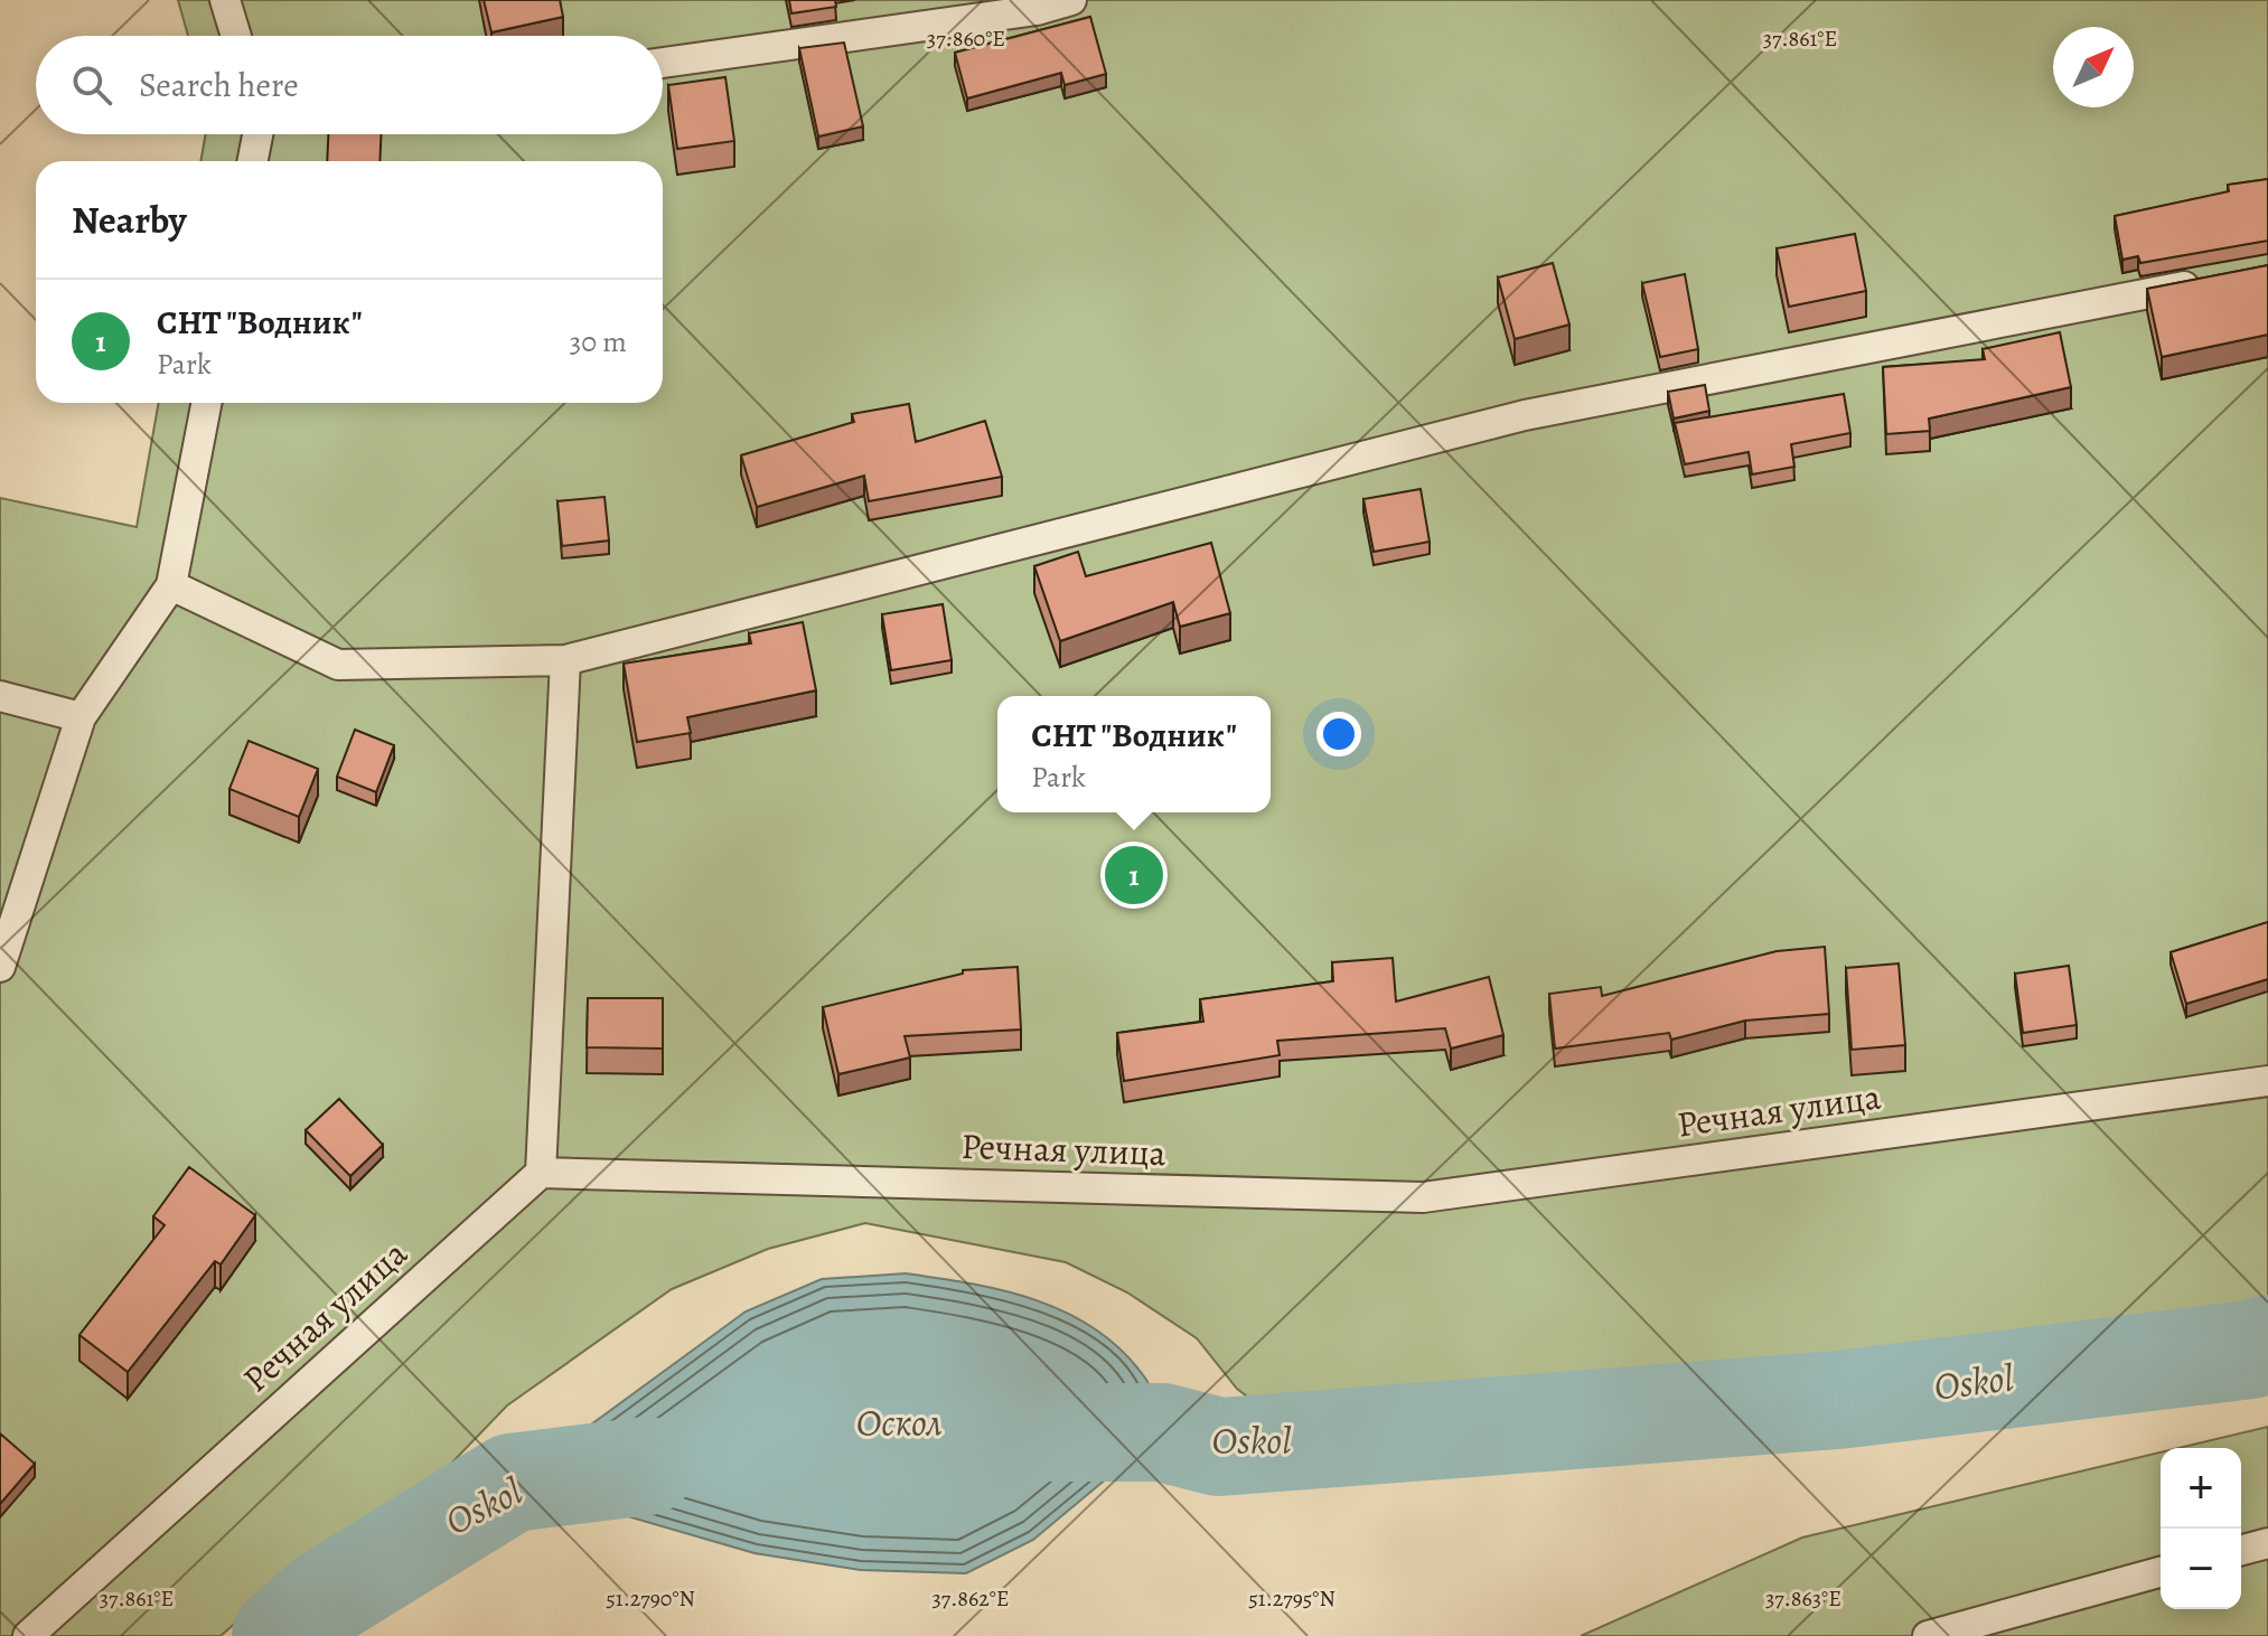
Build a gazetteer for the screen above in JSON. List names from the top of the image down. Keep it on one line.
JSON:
{"streets":{"lane":["Речная улица"]},"water":["Oskol","Оскол"],"north":"top right","page":{"search":"Search here","heading":"Nearby","list":[{"mark":"1","name":"СНТ \"Водник\"","note":"Park","value":"30 m"}],"popup":["СНТ \"Водник\"","Park"],"pins":"1","map_buttons":["+","−"]},"coordinates":["37.860°E","37.861°E","51.2790°N","51.2795°N","37.862°E","37.863°E"]}
